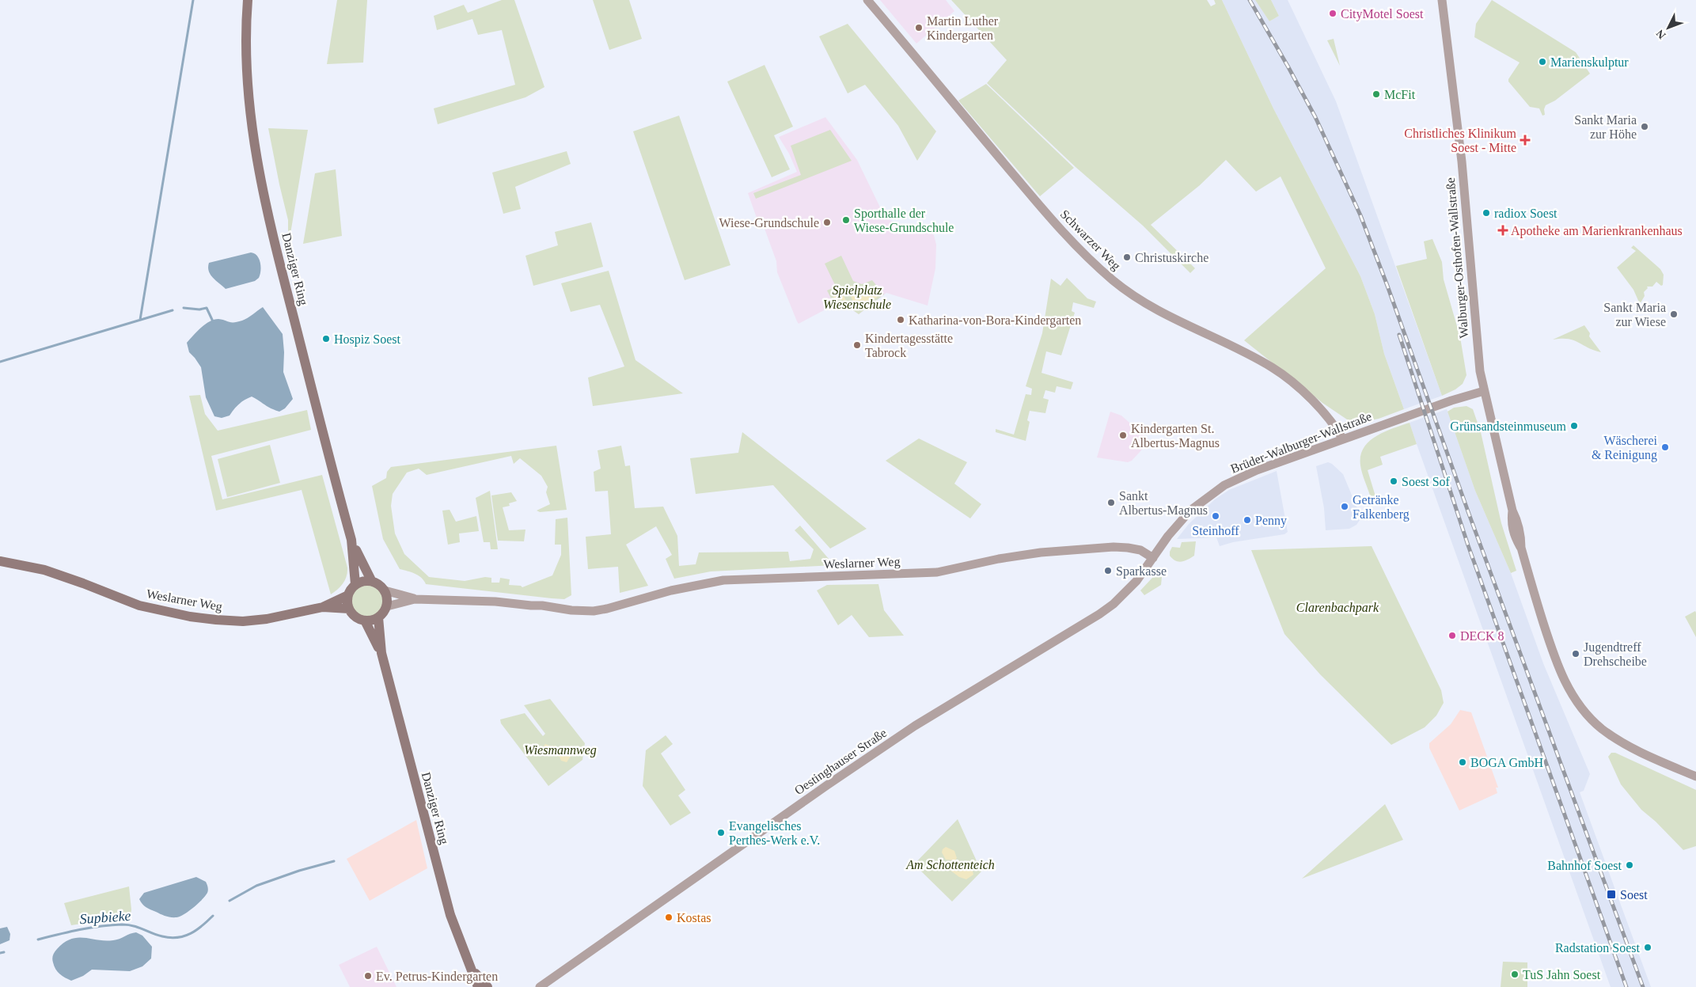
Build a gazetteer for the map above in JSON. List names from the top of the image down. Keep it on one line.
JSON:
{"streets":{"main road":["Danziger Ring","Weslarner Weg"],"street":["Schwarzer Weg","Walburger-Osthofen-Wallstraße","Brüder-Walburger-Wallstraße","Oestinghauser Straße"]},"crossings":[["Schwarzer Weg","Brüder-Walburger-Wallstraße"],["Walburger-Osthofen-Wallstraße","Brüder-Walburger-Wallstraße"],["Danziger Ring","Weslarner Weg"],["Brüder-Walburger-Wallstraße","Weslarner Weg"],["Brüder-Walburger-Wallstraße","Oestinghauser Straße"],["Weslarner Weg","Oestinghauser Straße"]],"water":["Supbieke"],"parks":["Spielplatz Wiesenschule","Clarenbachpark","Wiesmannweg","Am Schottenteich"],"places":{"other":["CityMotel Soest","Martin Luther Kindergarten","Marienskulptur","McFit","Sankt Maria zur Höhe","radiox Soest","Sporthalle der Wiese-Grundschule","Wiese-Grundschule","Christuskirche","Sankt Maria zur Wiese","Katharina-von-Bora-Kindergarten","Hospiz Soest","Kindertagesstätte Tabrock","Grünsandsteinmuseum","Kindergarten St. Albertus-Magnus","Wäscherei & Reinigung","Soest Sof","Sankt Albertus-Magnus","Getränke Falkenberg","Steinhoff","Penny","Sparkasse","DECK 8","Jugendtreff Drehscheibe","BOGA GmbH","Evangelisches Perthes-Werk e.V.","Bahnhof Soest","Kostas","Radstation Soest","TuS Jahn Soest","Ev. Petrus-Kindergarten"],"health":["Christliches Klinikum Soest - Mitte","Apotheke am Marienkrankenhaus"],"transit":["Soest"]},"north":"bottom left"}
